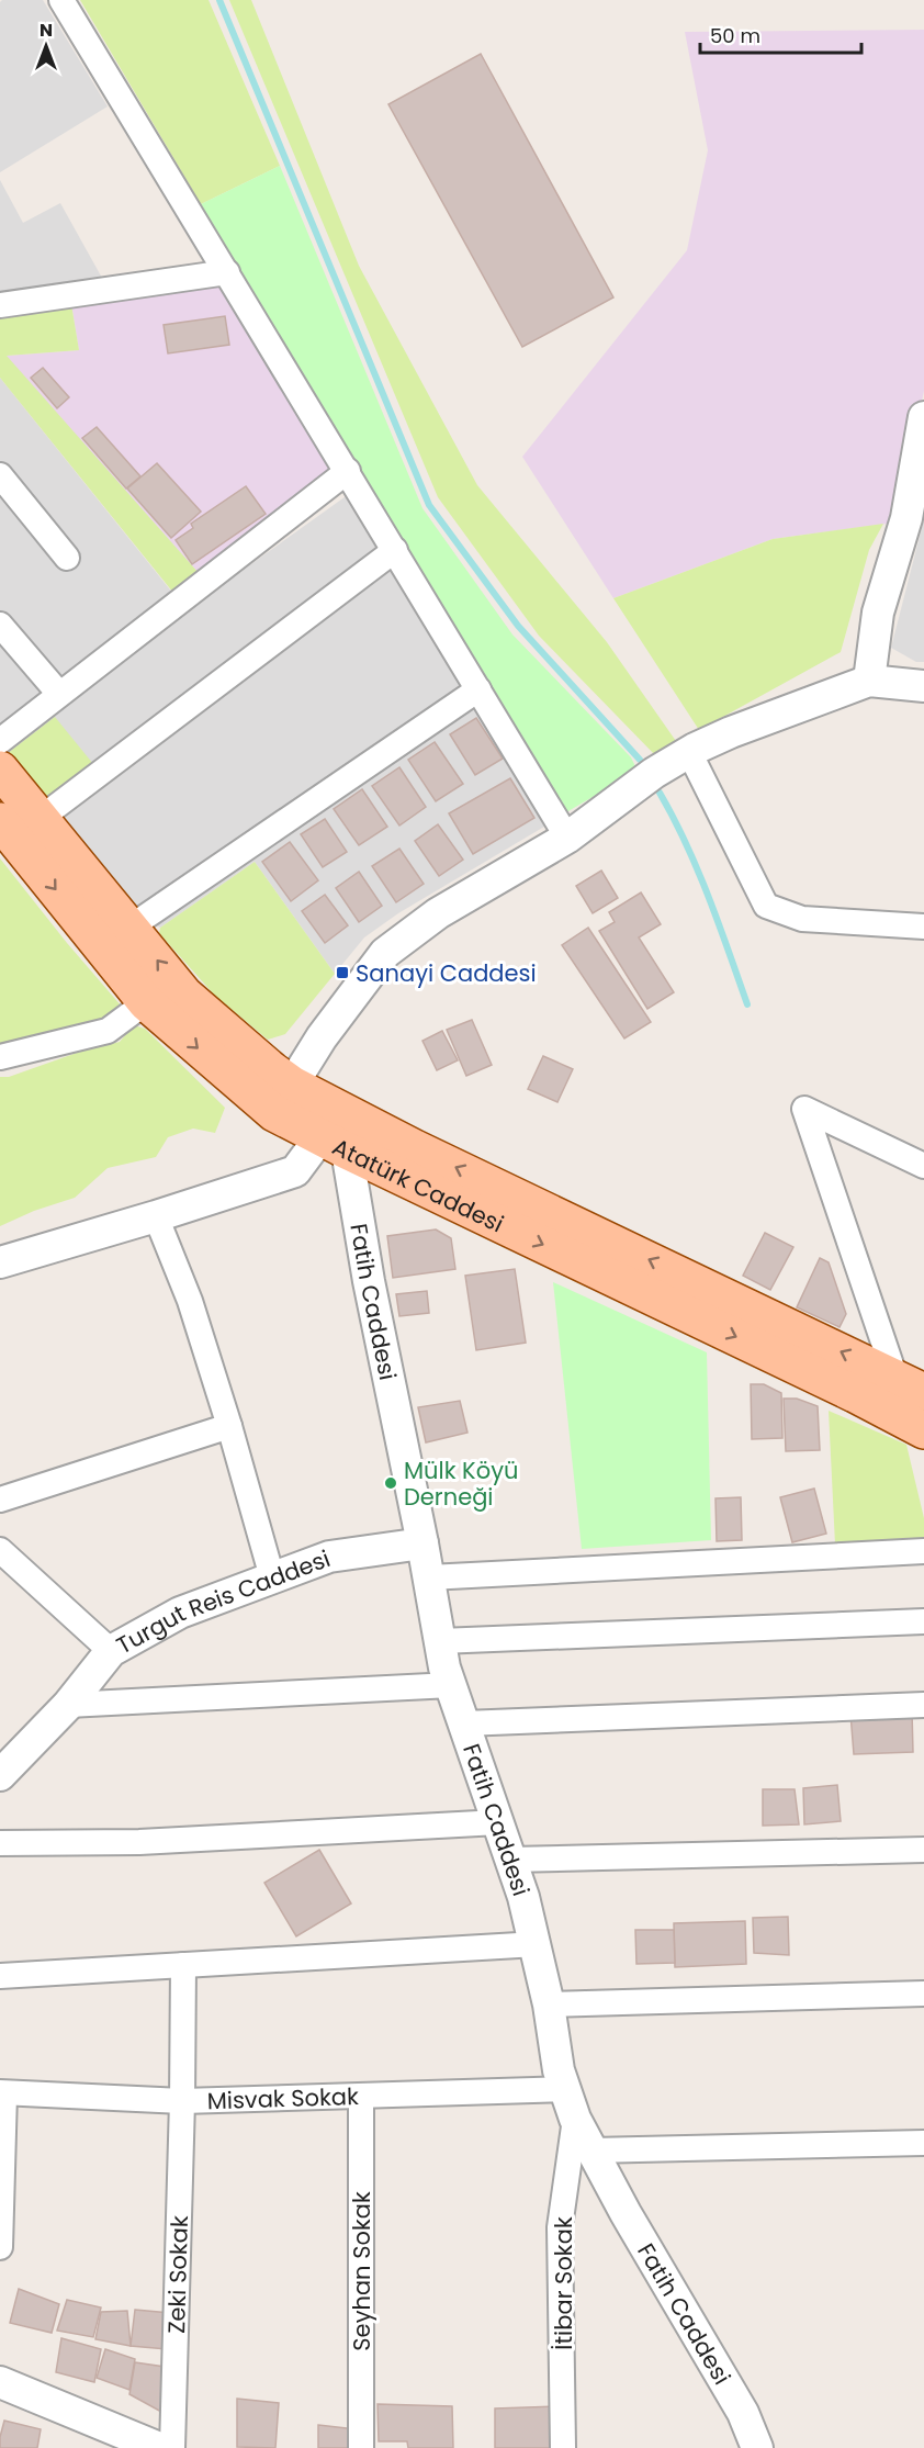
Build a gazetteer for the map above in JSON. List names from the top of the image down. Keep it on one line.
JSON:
{"streets":{"main road":["Atatürk Caddesi"],"street":["Fatih Caddesi","Turgut Reis Caddesi","Misvak Sokak","Seyhan Sokak","Zeki Sokak","İtibar Sokak"]},"crossings":[["Atatürk Caddesi","Fatih Caddesi"],["Fatih Caddesi","Turgut Reis Caddesi"],["Fatih Caddesi","Misvak Sokak"],["Fatih Caddesi","İtibar Sokak"],["Misvak Sokak","Seyhan Sokak"],["Misvak Sokak","Zeki Sokak"]],"places":{"transit":["Sanayi Caddesi"],"other":["Mülk Köyü Derneği"]},"scale_bar":"50 m","north":"top"}
